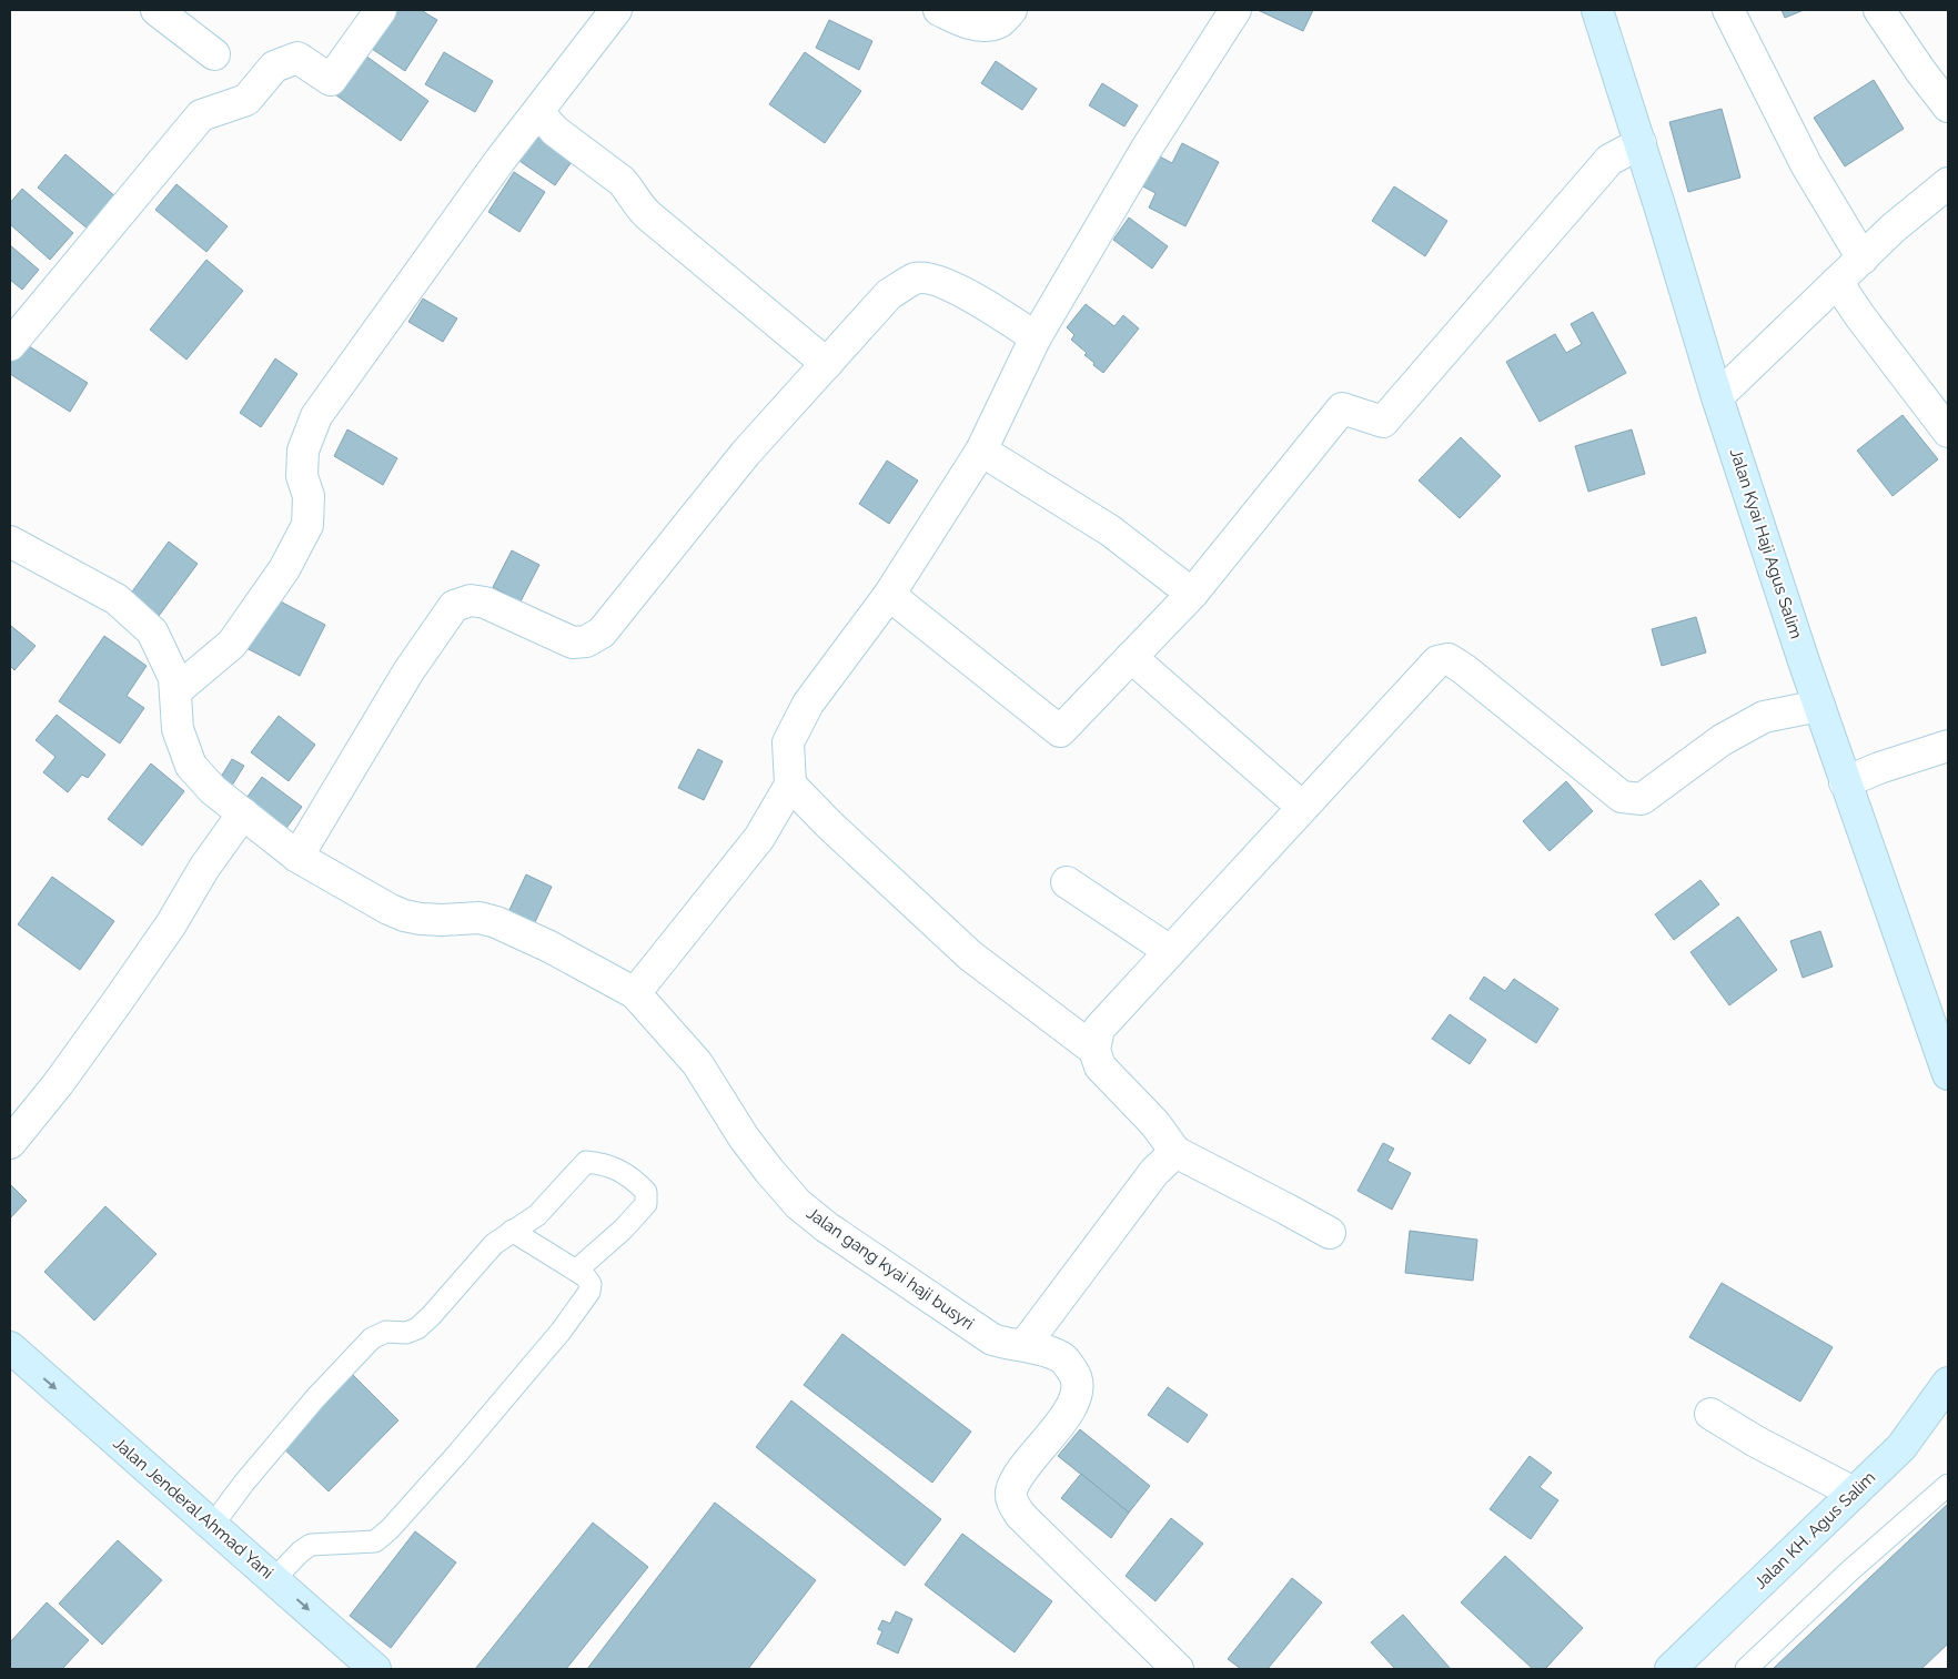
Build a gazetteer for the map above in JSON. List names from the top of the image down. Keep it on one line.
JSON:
{"streets":{"street":["Jalan Kyai Haji Agus Salim","Jalan gang kyai haji busyri","Jalan Jenderal Ahmad Yani","Jalan KH. Agus Salim"]},"one_way":["Jalan Jenderal Ahmad Yani"]}
